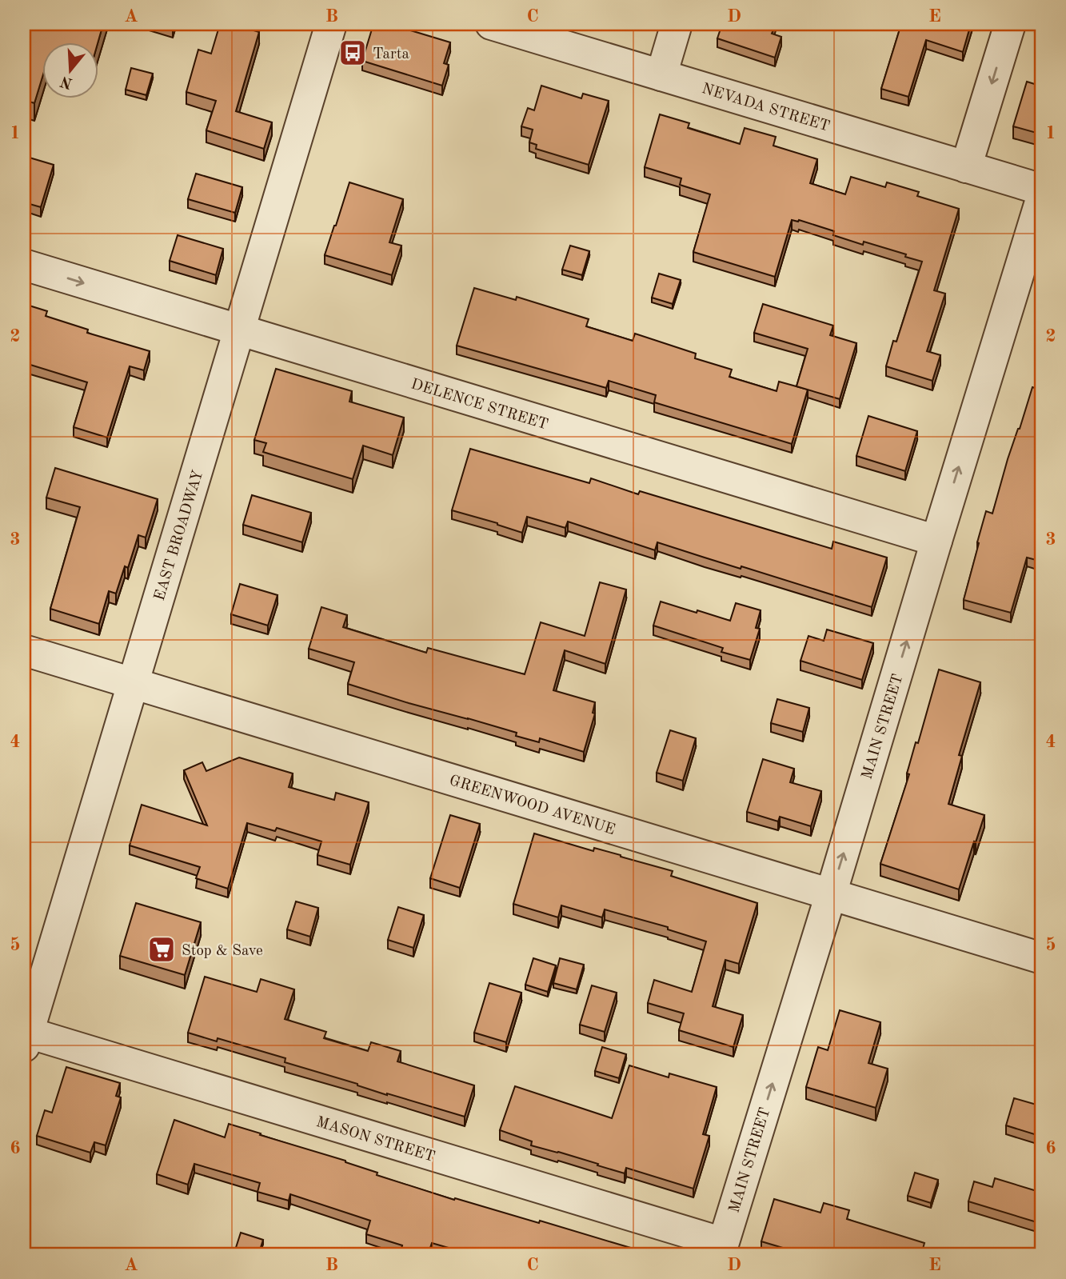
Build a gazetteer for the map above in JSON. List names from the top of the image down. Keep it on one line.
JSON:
{"streets":{"street":["NEVADA STREET","DELENCE STREET","EAST BROADWAY","MAIN STREET","GREENWOOD AVENUE","MASON STREET"]},"crossings":[["DELENCE STREET","EAST BROADWAY"],["DELENCE STREET","MAIN STREET"],["EAST BROADWAY","GREENWOOD AVENUE"],["EAST BROADWAY","MASON STREET"],["MAIN STREET","GREENWOOD AVENUE"],["MAIN STREET","MASON STREET"]],"one_way":["MAIN STREET"],"places":{"bus stop":["Tarta"],"supermarket":["Stop & Save"]},"north":"bottom","grid":{"columns":["A","B","C","D","E"],"rows":["1","2","3","4","5","6"]}}
